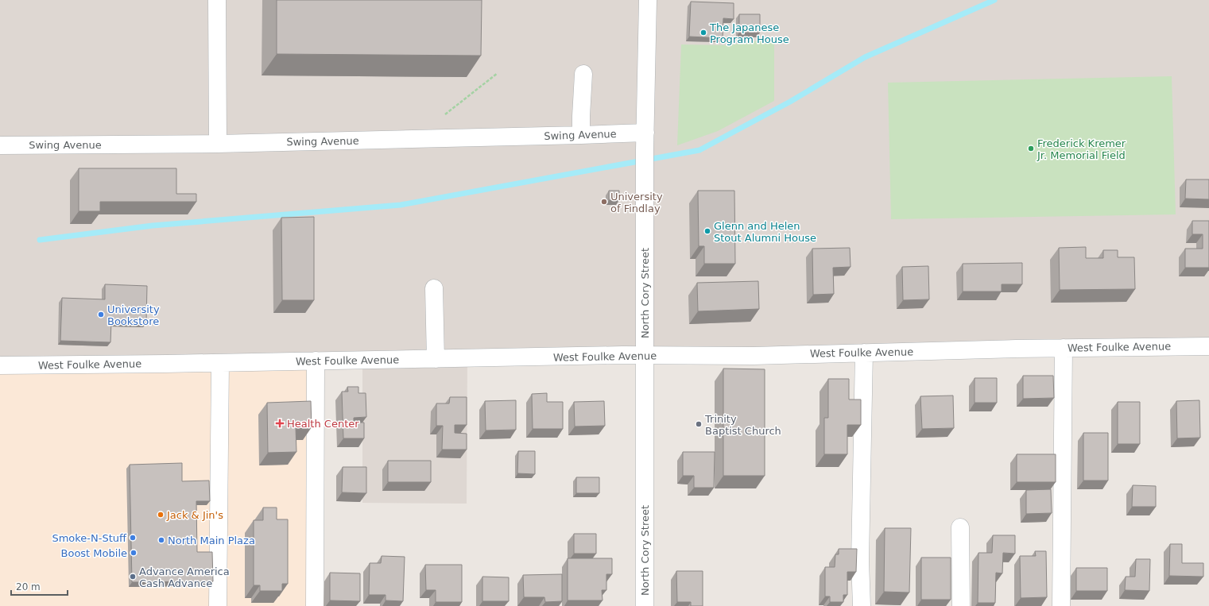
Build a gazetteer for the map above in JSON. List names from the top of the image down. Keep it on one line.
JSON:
{"streets":{"street":["Swing Avenue","North Cory Street","West Foulke Avenue"]},"crossings":[["Swing Avenue","North Cory Street"],["North Cory Street","West Foulke Avenue"]],"places":{"other":["The Japanese Program House","Frederick Kremer Jr. Memorial Field","University of Findlay","Glenn and Helen Stout Alumni House","University Bookstore","Trinity Baptist Church","Jack & Jin's","Smoke-N-Stuff","North Main Plaza","Boost Mobile","Advance America Cash Advance"],"health":["Health Center"]},"scale_bar":"20 m"}
